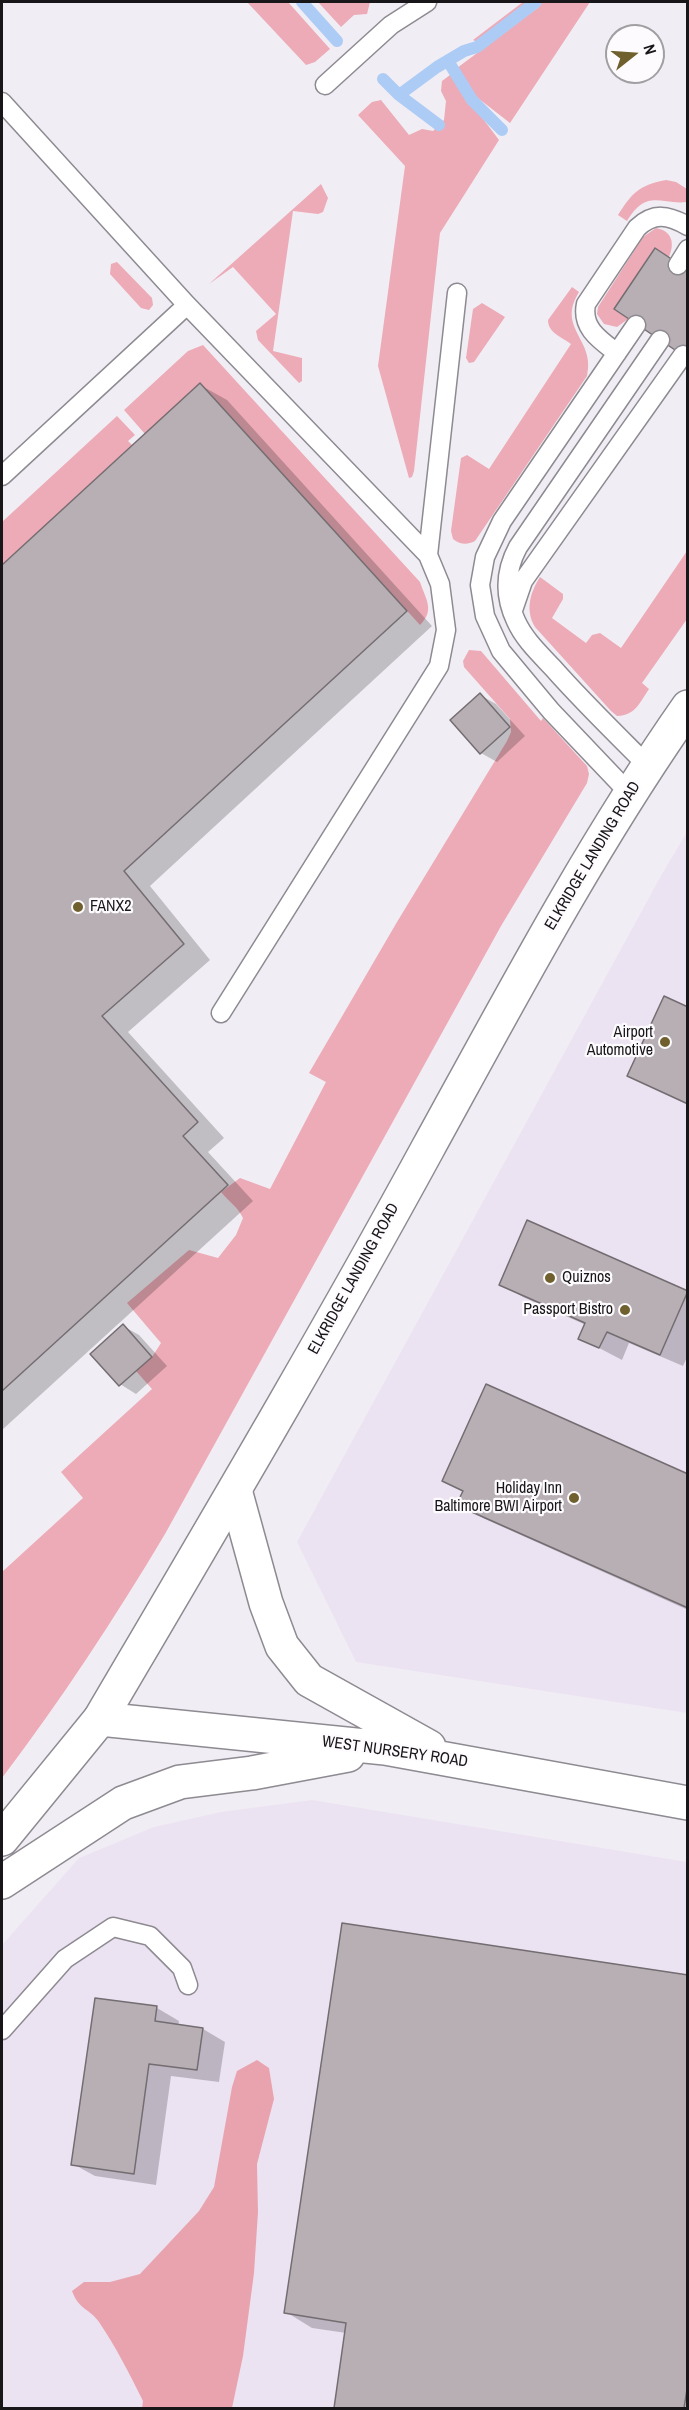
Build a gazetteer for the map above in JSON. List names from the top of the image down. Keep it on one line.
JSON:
{"streets":{"main road":["ELKRIDGE LANDING ROAD","WEST NURSERY ROAD"]},"crossings":[["ELKRIDGE LANDING ROAD","WEST NURSERY ROAD"]],"places":["FANX2","Airport Automotive","Quiznos","Passport Bistro","Holiday Inn Baltimore BWI Airport"],"north":"right"}
